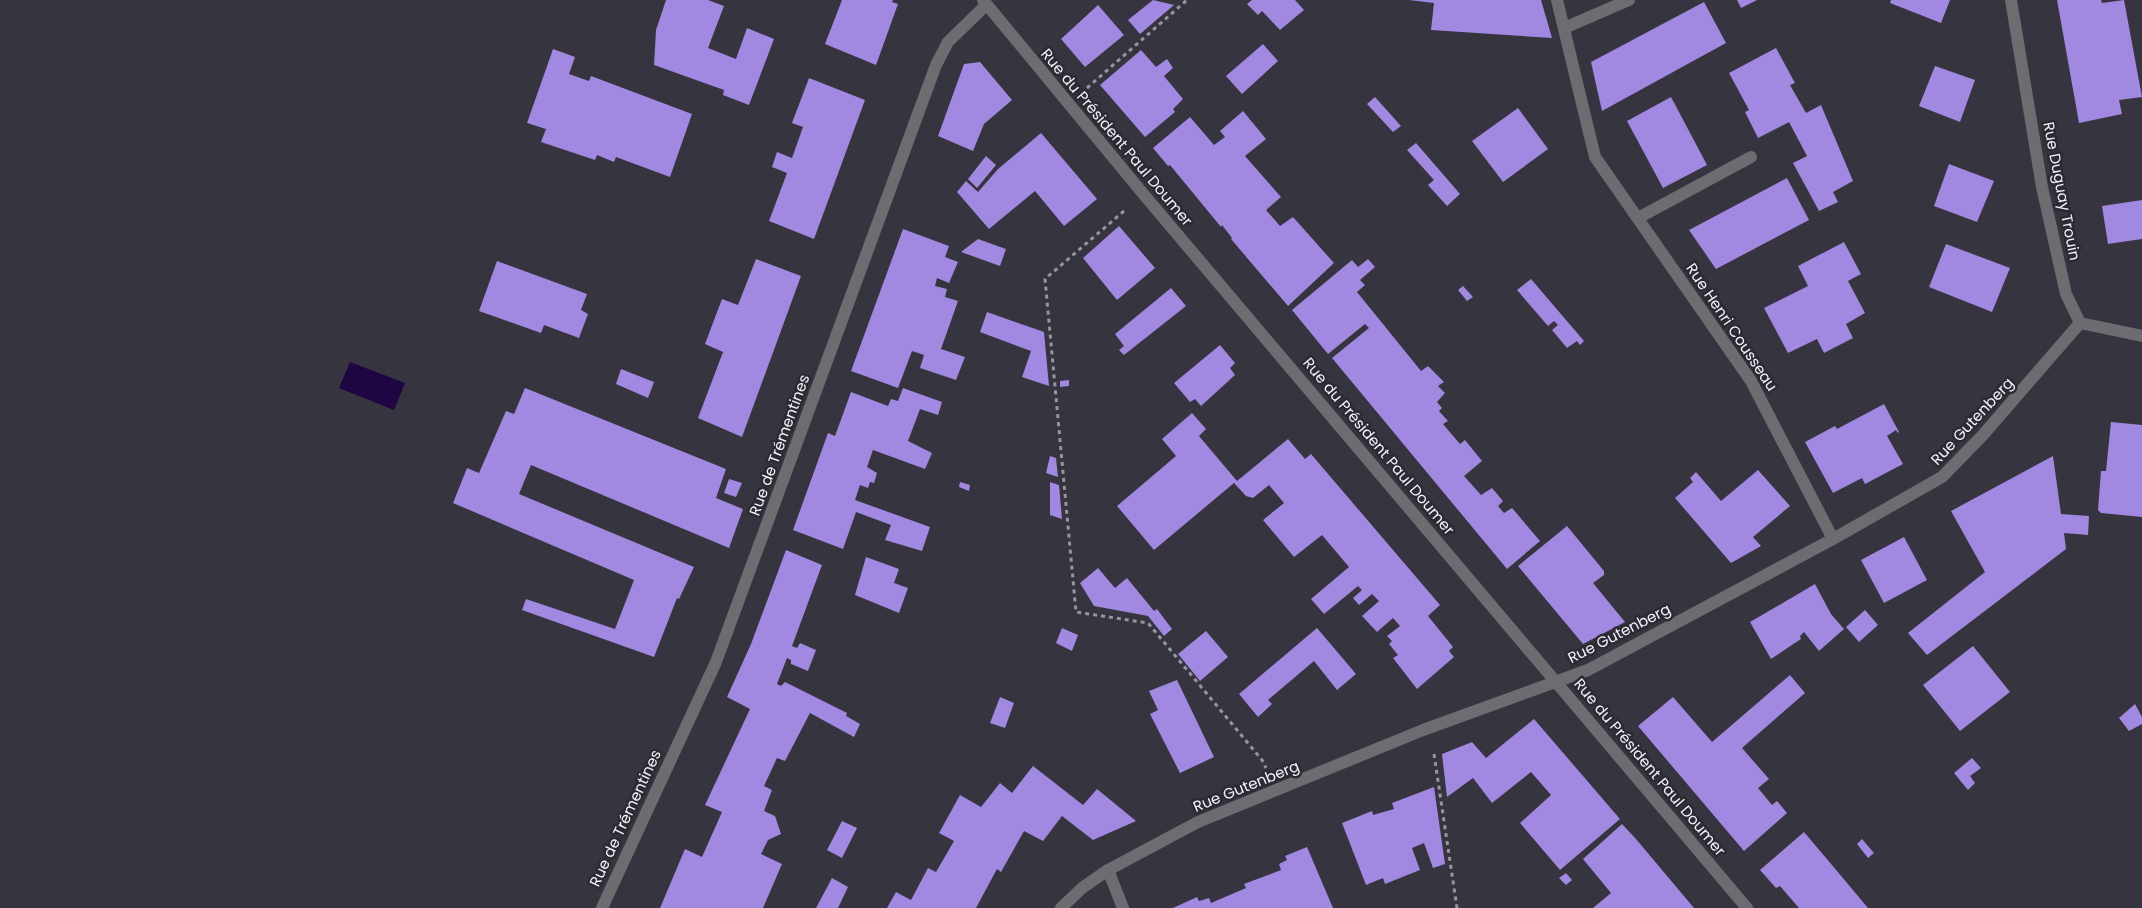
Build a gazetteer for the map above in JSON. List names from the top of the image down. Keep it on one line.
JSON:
{"streets":{"street":["Rue du Président Paul Doumer","Rue Duguay Trouin","Rue Henri Cousseau","Rue Gutenberg","Rue de Trémentines"]},"crossings":[["Rue du Président Paul Doumer","Rue Gutenberg"],["Rue du Président Paul Doumer","Rue de Trémentines"],["Rue Duguay Trouin","Rue Gutenberg"],["Rue Henri Cousseau","Rue Gutenberg"]]}
